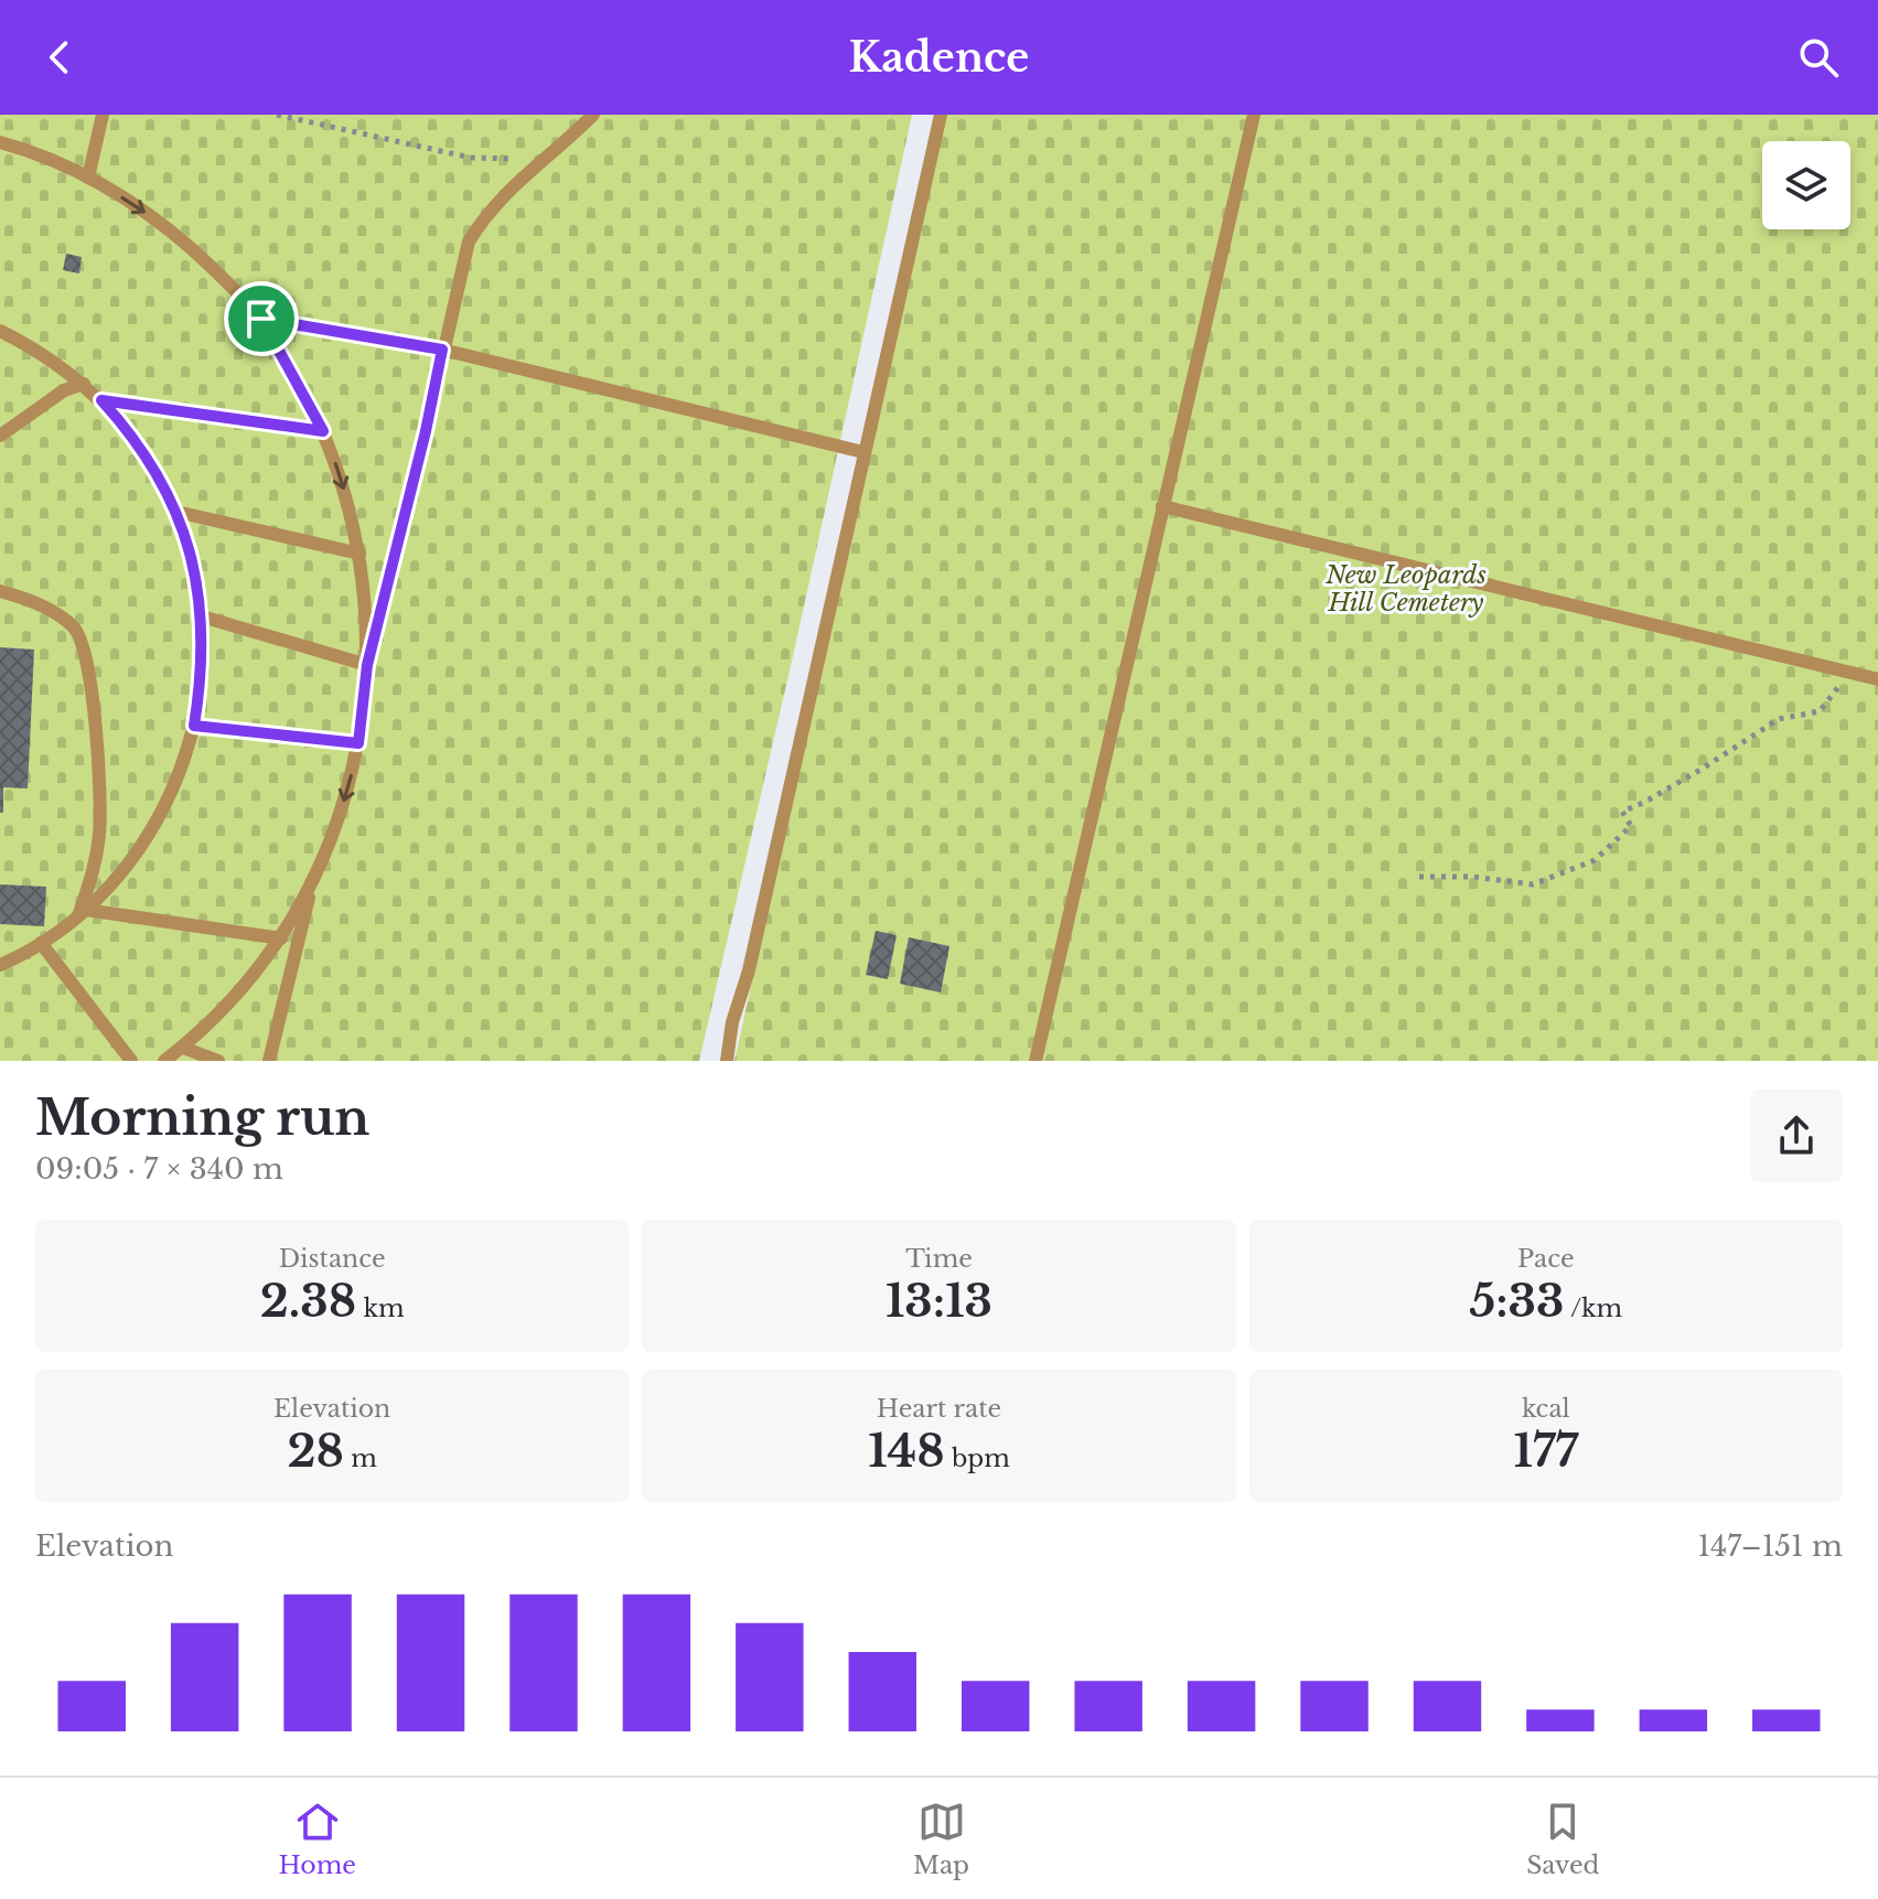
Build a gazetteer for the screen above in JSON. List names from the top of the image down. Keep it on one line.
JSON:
{"parks":["New Leopards Hill Cemetery"],"page":{"header":"Kadence","heading":["Morning run","09:05 · 7 × 340 m"],"stats":[["Distance","2.38 km"],["Time","13:13"],["Pace","5:33 /km"],["Elevation","28 m"],["Heart rate","148 bpm"],["kcal","177"]],"chart":["Elevation","147–151 m"],"tabs":["Home","Map","Saved"]}}
